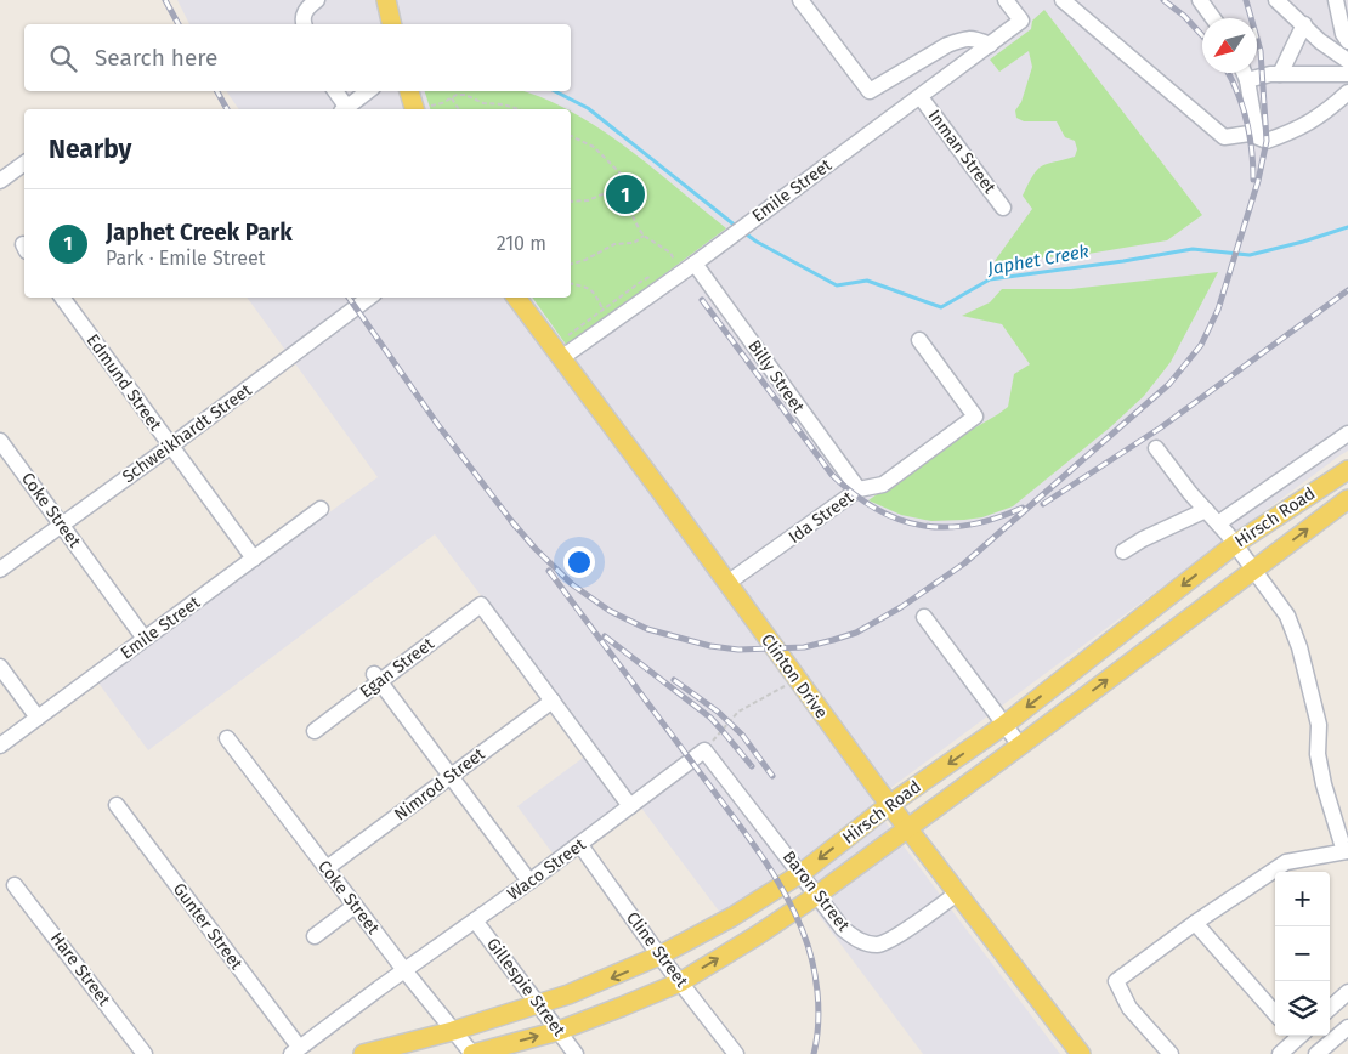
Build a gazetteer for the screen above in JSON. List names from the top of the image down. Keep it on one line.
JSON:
{"streets":{"main road":["Hirsch Road","Clinton Drive"],"street":["Inman Street","Emile Street","Billy Street","Edmund Street","Schweikhardt Street","Coke Street","Ida Street","Egan Street","Nimrod Street","Waco Street","Baron Street","Gunter Street","Cline Street","Hare Street","Gillespie Street"]},"crossings":[["Inman Street","Emile Street"],["Emile Street","Billy Street"],["Emile Street","Edmund Street"],["Emile Street","Coke Street"],["Emile Street","Clinton Drive"],["Billy Street","Ida Street"],["Edmund Street","Schweikhardt Street"],["Schweikhardt Street","Coke Street"],["Coke Street","Hirsch Road"],["Coke Street","Nimrod Street"],["Coke Street","Waco Street"],["Ida Street","Clinton Drive"],["Hirsch Road","Clinton Drive"],["Hirsch Road","Baron Street"],["Hirsch Road","Cline Street"],["Hirsch Road","Gillespie Street"],["Egan Street","Nimrod Street"],["Clinton Drive","Baron Street"],["Waco Street","Baron Street"],["Waco Street","Gunter Street"],["Waco Street","Cline Street"],["Waco Street","Gillespie Street"]],"water":["Japhet Creek"],"north":"bottom left","page":{"search":"Search here","heading":"Nearby","pins":"1","list":[{"mark":"1","name":"Japhet Creek Park","note":"Park · Emile Street","value":"210 m"}],"map_buttons":["+","−"]}}
